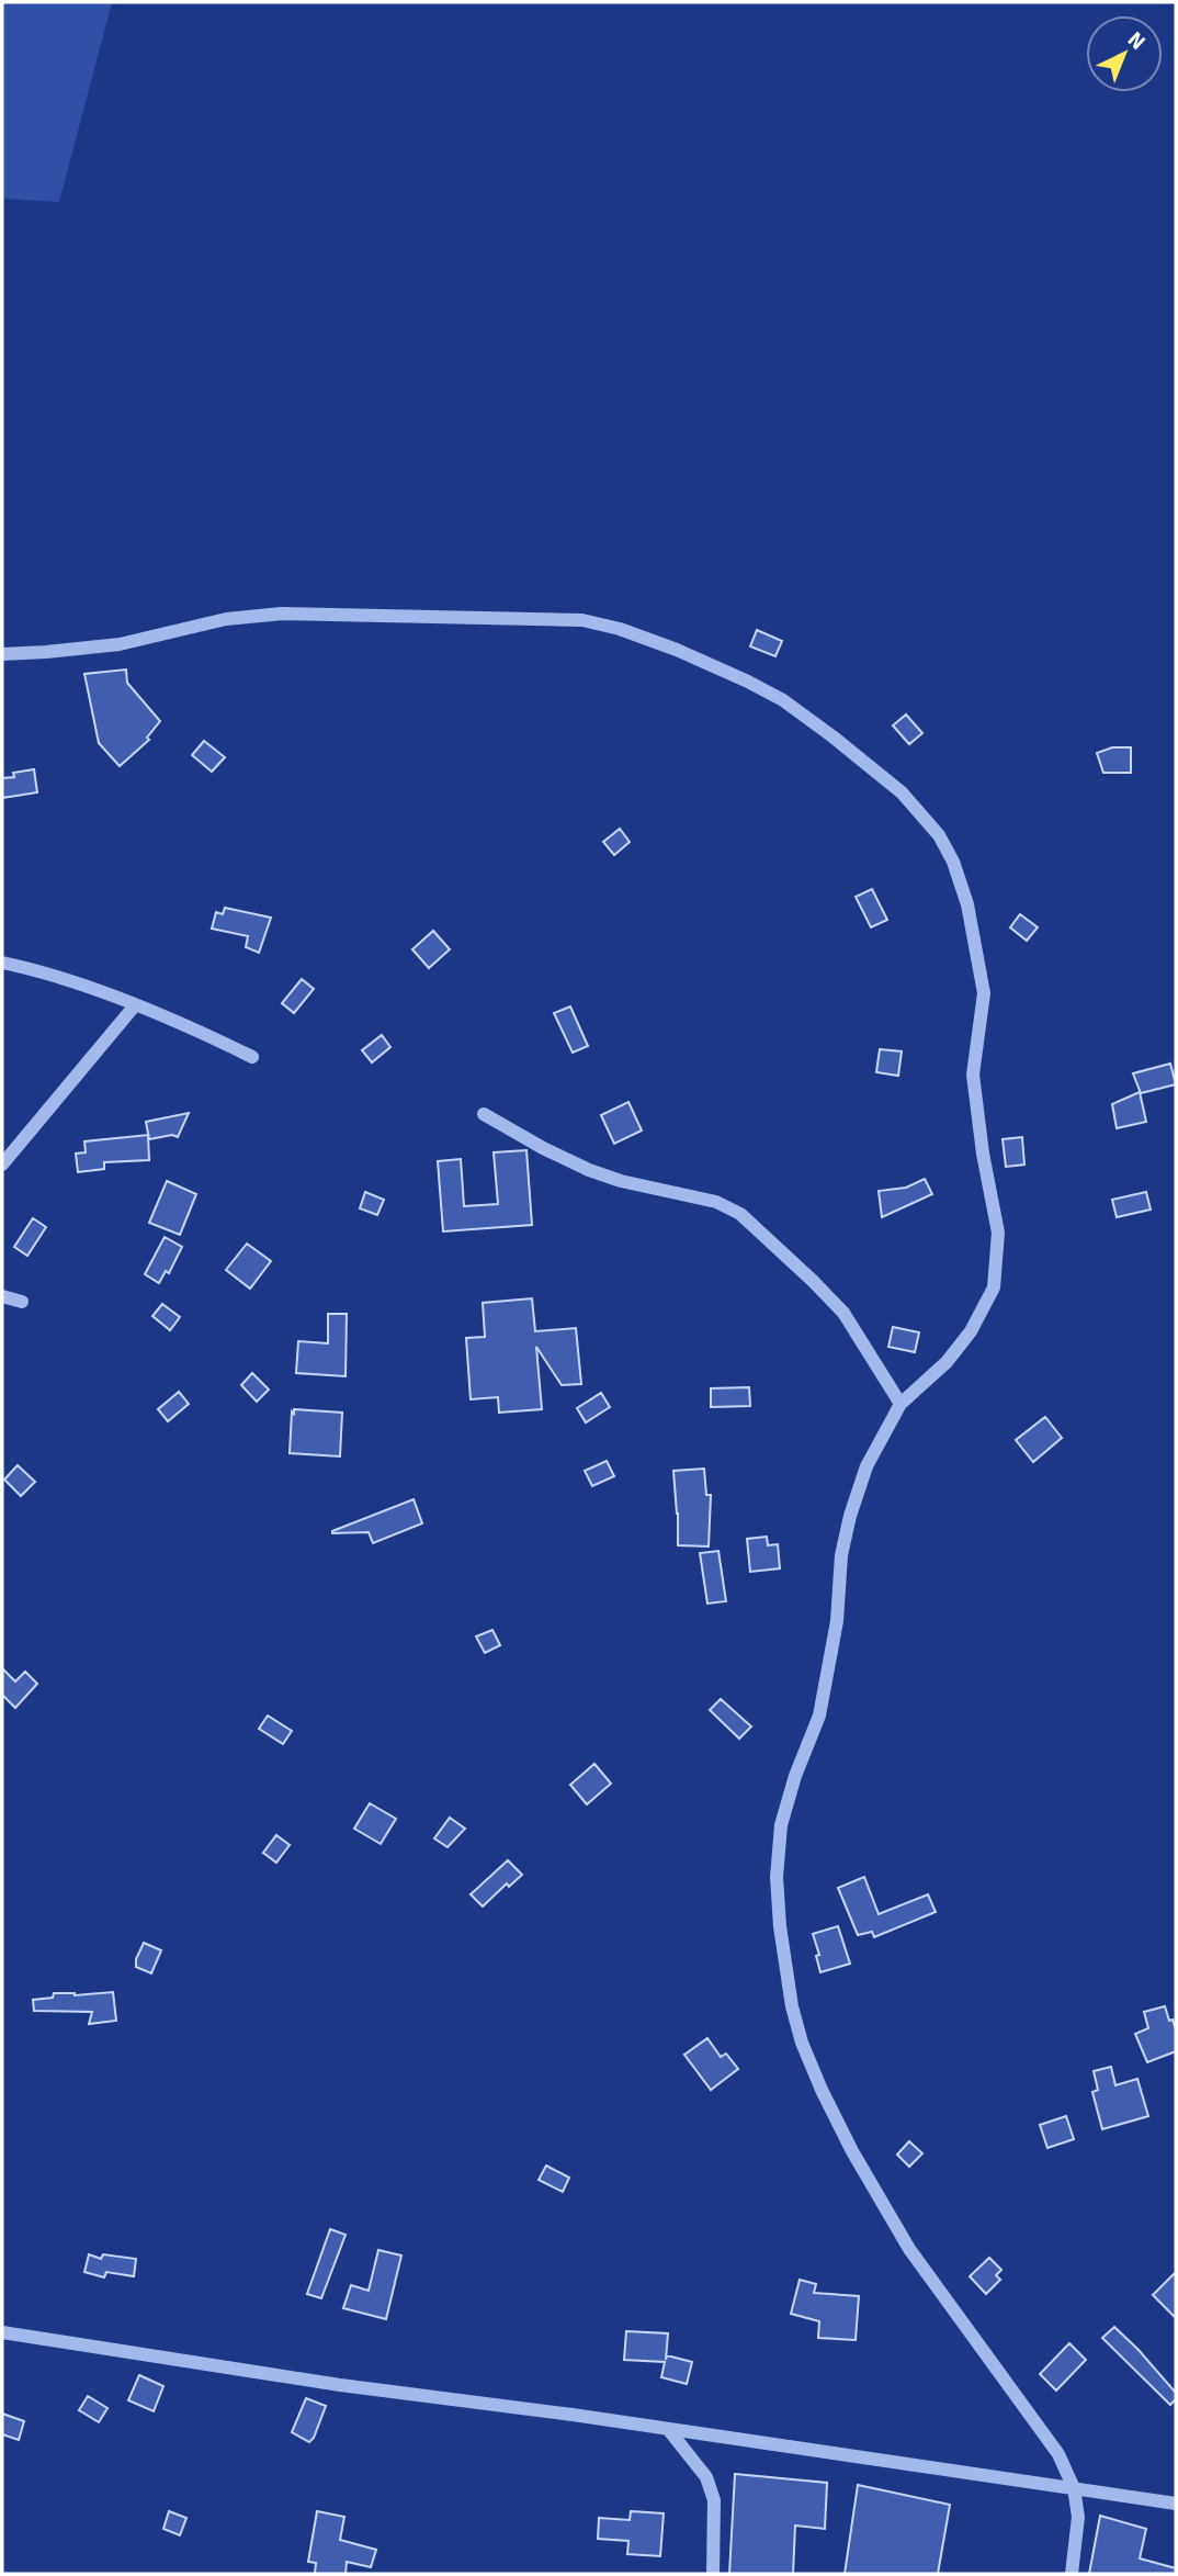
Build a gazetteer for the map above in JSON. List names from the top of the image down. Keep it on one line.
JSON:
{"north":"top right"}
